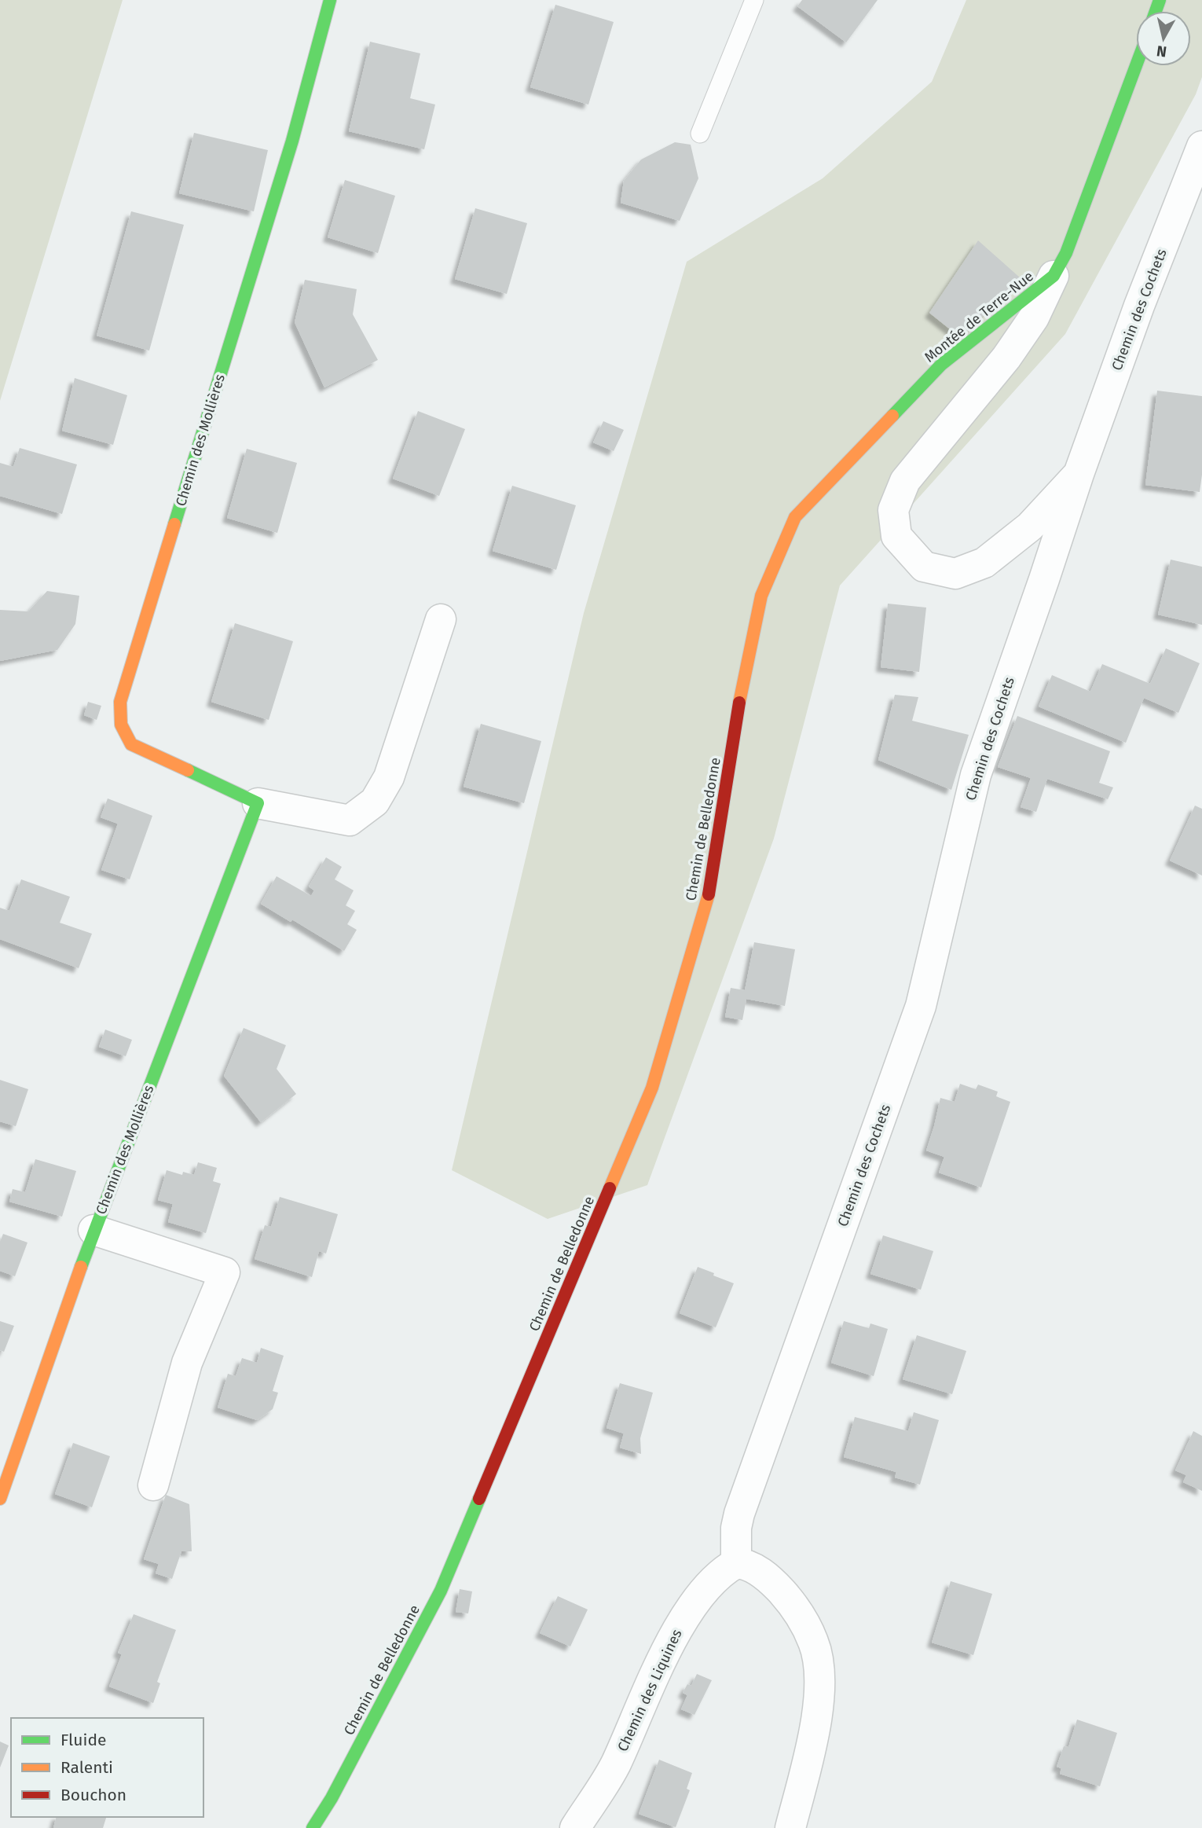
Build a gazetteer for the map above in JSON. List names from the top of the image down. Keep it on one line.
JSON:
{"streets":{"main road":["Montée de Terre-Nue","Chemin des Mollières","Chemin de Belledonne"],"street":["Chemin des Cochets","Chemin des Liquines"]},"crossings":[["Chemin des Cochets","Montée de Terre-Nue"],["Chemin des Cochets","Chemin des Liquines"],["Montée de Terre-Nue","Chemin de Belledonne"]],"legend":["Fluide","Ralenti","Bouchon"],"north":"bottom"}
